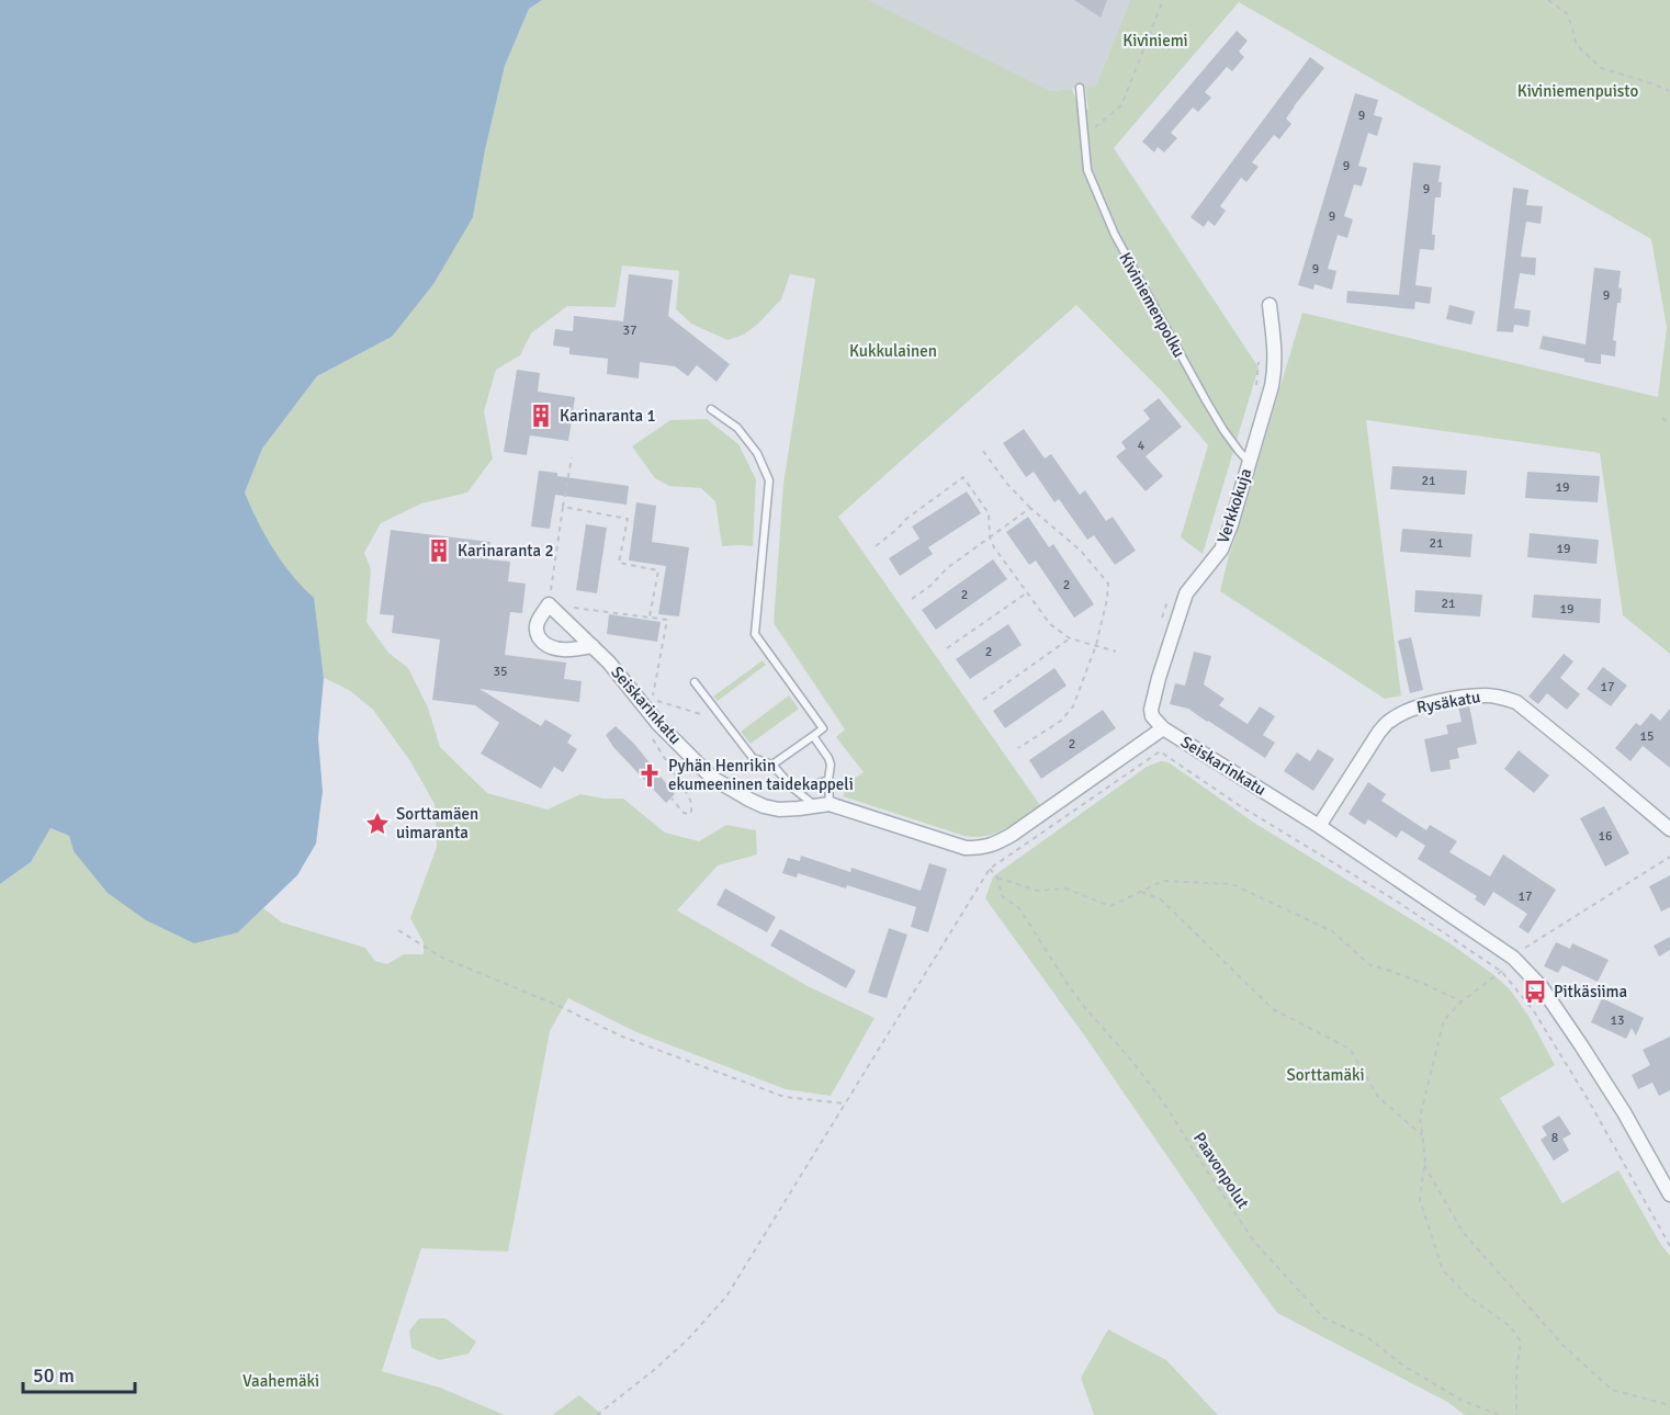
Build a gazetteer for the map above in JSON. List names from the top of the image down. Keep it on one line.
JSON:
{"streets":{"street":["Verkkokuja","Rysäkatu","Seiskarinkatu"],"lane":["Kiviniemenpolku"],"path":["Paavonpolut"]},"crossings":[["Kiviniemenpolku","Verkkokuja"],["Verkkokuja","Seiskarinkatu"],["Rysäkatu","Seiskarinkatu"]],"parks":["Kiviniemi","Kiviniemenpuisto","Kukkulainen","Sorttamäki","Vaahemäki"],"places":{"building":["Karinaranta 1","Karinaranta 2"],"church":["Pyhän Henrikin ekumeeninen taidekappeli"],"place":["Sorttamäen uimaranta"],"bus stop":["Pitkäsiima"]},"house_numbers":["9","9","9","9","9","9","37","4","21","19","21","19","2","2","21","19","2","35","17","15","2","16","17","13","8"],"scale_bar":"50 m"}
